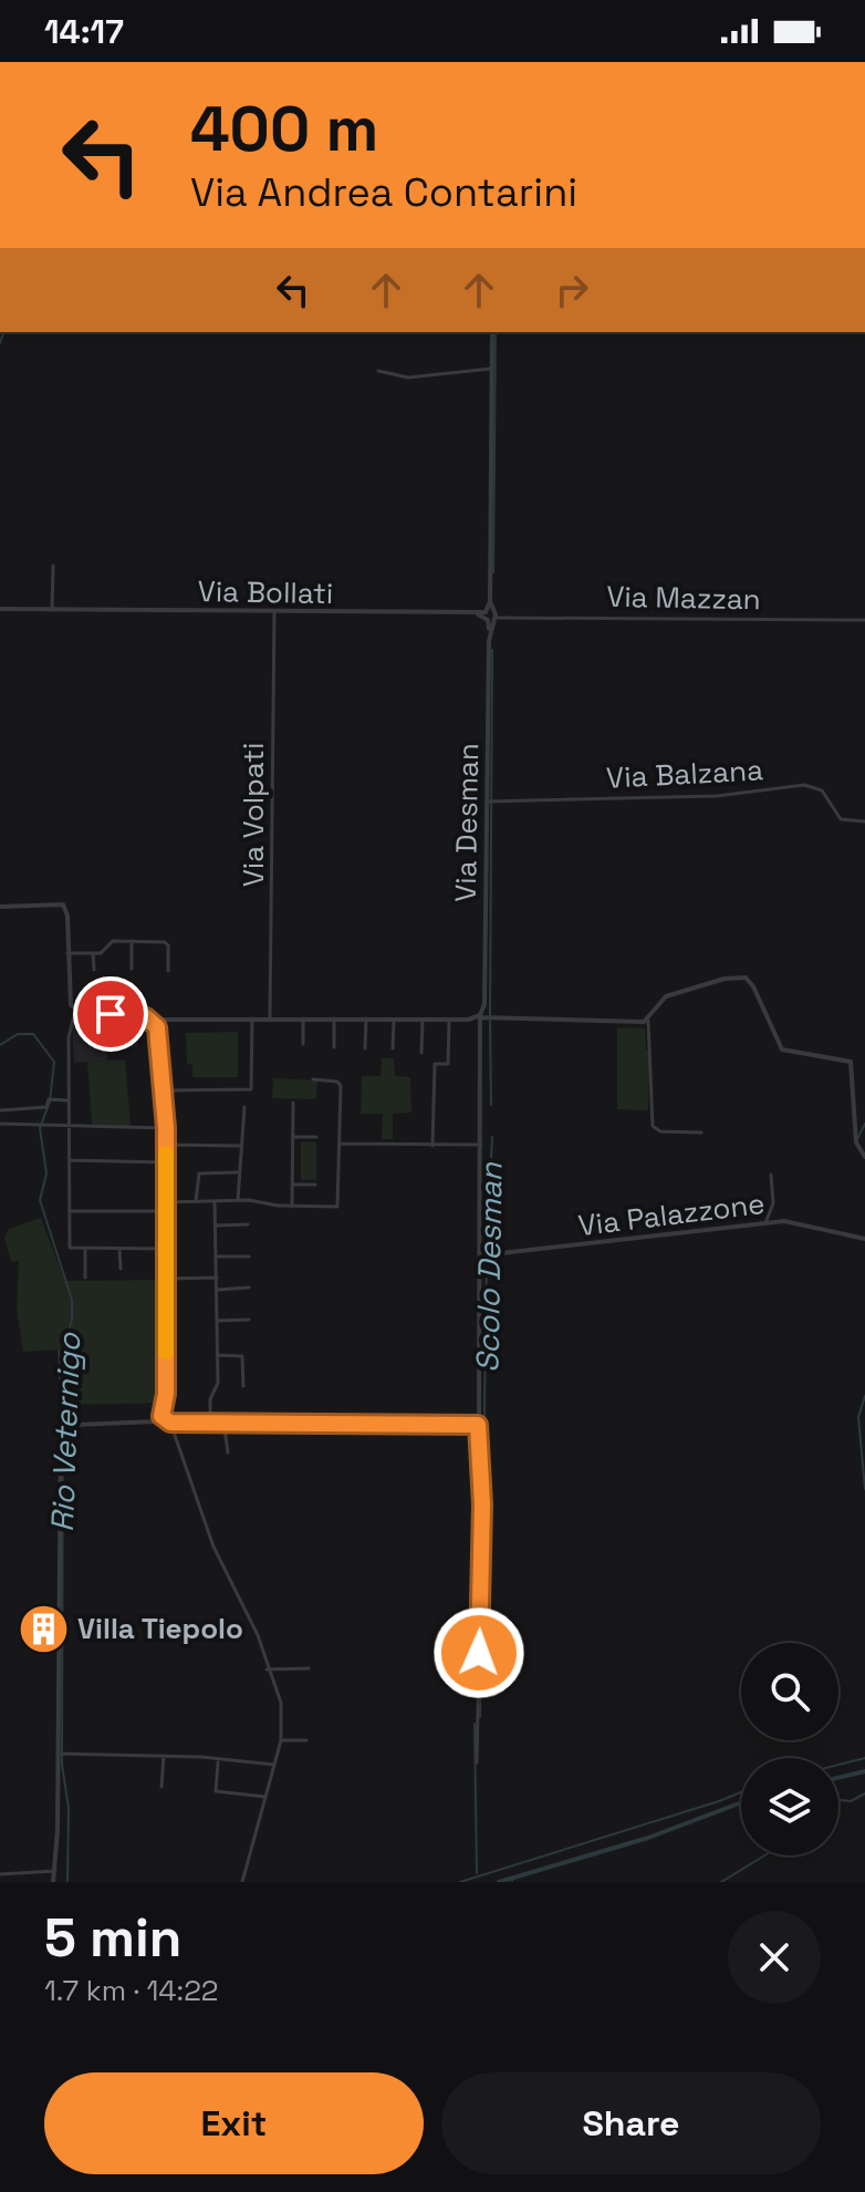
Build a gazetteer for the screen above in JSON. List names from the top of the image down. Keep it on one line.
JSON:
{"streets":{"street":["Via Bollati","Via Mazzan","Via Balzana","Via Volpati","Via Desman","Via Palazzone"]},"crossings":[["Via Bollati","Via Mazzan"],["Via Bollati","Via Volpati"],["Via Bollati","Via Desman"],["Via Mazzan","Via Desman"],["Via Balzana","Via Desman"],["Via Desman","Via Palazzone"]],"water":["Scolo Desman","Rio Veternigo"],"places":{"building":["Villa Tiepolo"]},"page":{"status":"14:17","turn":["400 m","Via Andrea Contarini"],"heading":["5 min","1.7 km · 14:22"],"buttons":["Exit","Share"]}}
